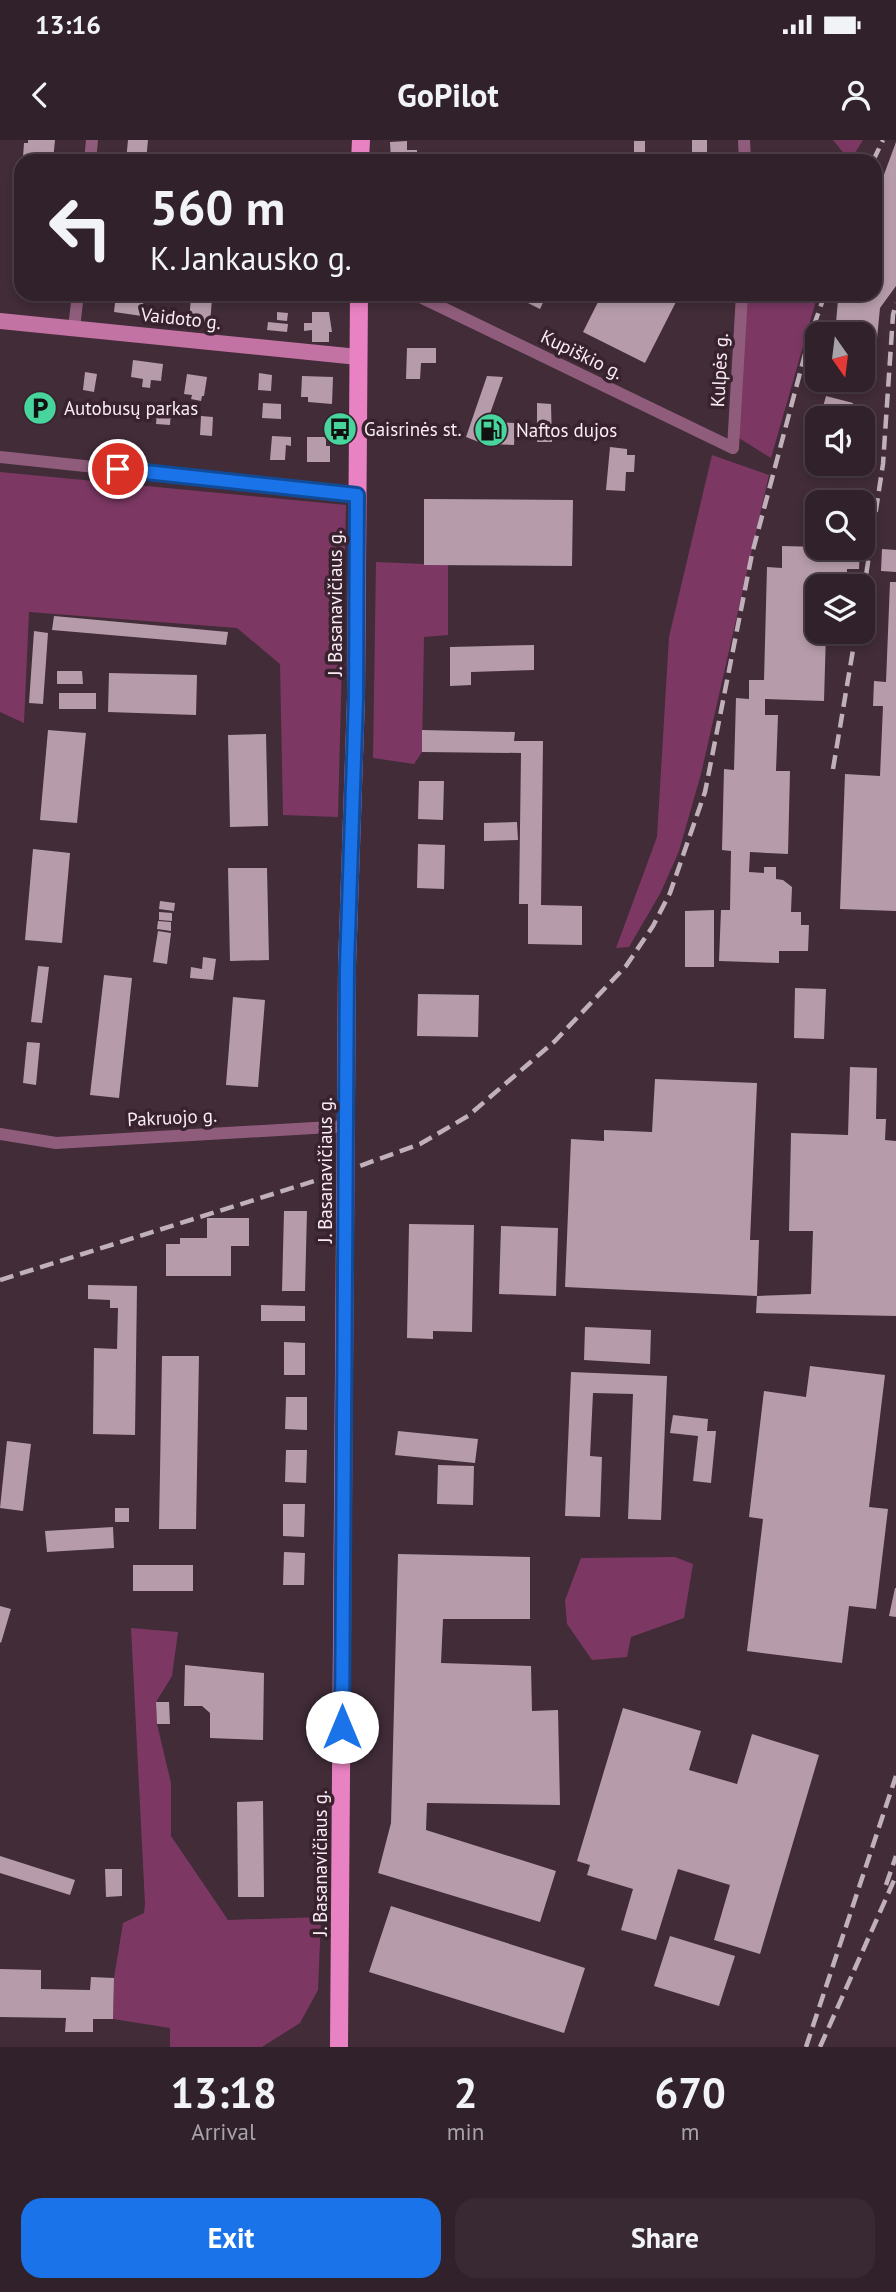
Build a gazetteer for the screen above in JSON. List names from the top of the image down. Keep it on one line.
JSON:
{"streets":{"main road":["Vaidoto g.","J. Basanavičiaus g."],"street":["Kupiškio g.","Kulpės g.","Pakruojo g."]},"crossings":[["Vaidoto g.","J. Basanavičiaus g."],["Kupiškio g.","Kulpės g."],["J. Basanavičiaus g.","Pakruojo g."]],"places":{"parking":["Autobusų parkas"],"bus stop":["Gaisrinės st."],"fuel station":["Naftos dujos"]},"north":"bottom","page":{"status":"13:16","header":"GoPilot","turn":["560 m","K. Jankausko g."],"eta":["13:18","Arrival","2","min","670","m"],"buttons":["Exit","Share"]}}
